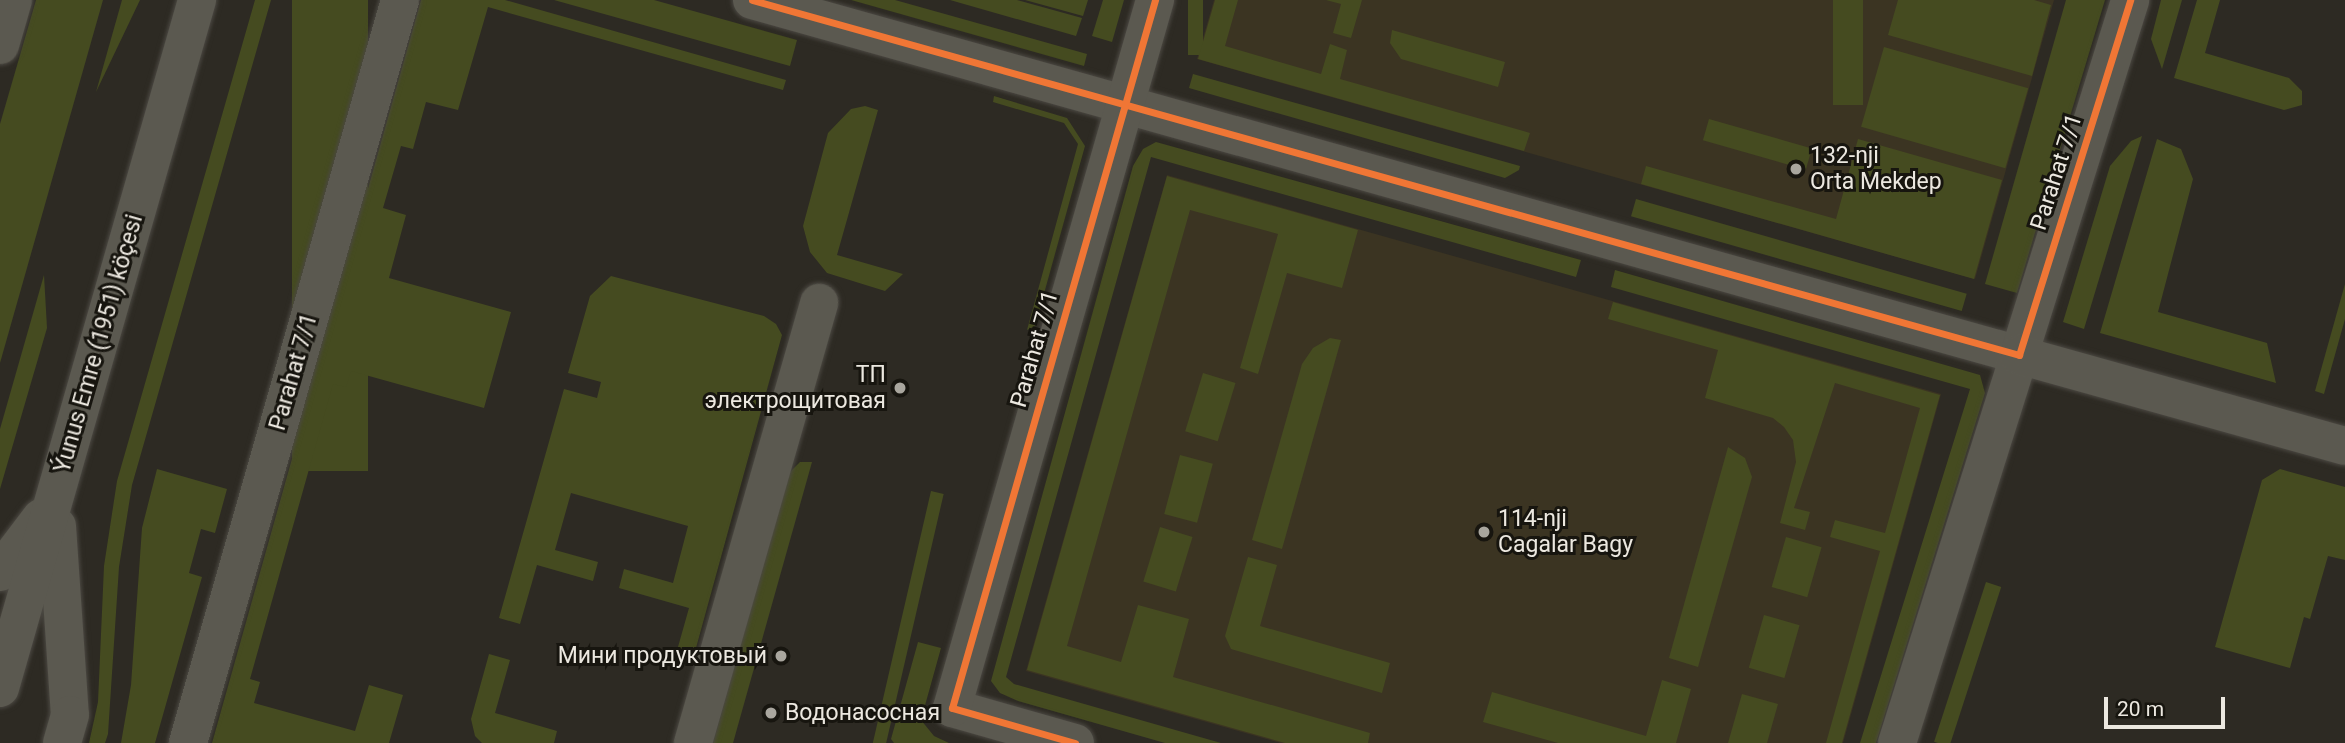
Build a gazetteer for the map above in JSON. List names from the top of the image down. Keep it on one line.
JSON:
{"streets":{"street":["Parahat 7/1","Ýunus Emre (1951) köçesi"]},"places":["132-nji Orta Mekdep","ТП электрощитовая","114-nji Cagalar Bagy","Мини продуктовый","Водонасосная"],"scale_bar":"20 m"}
